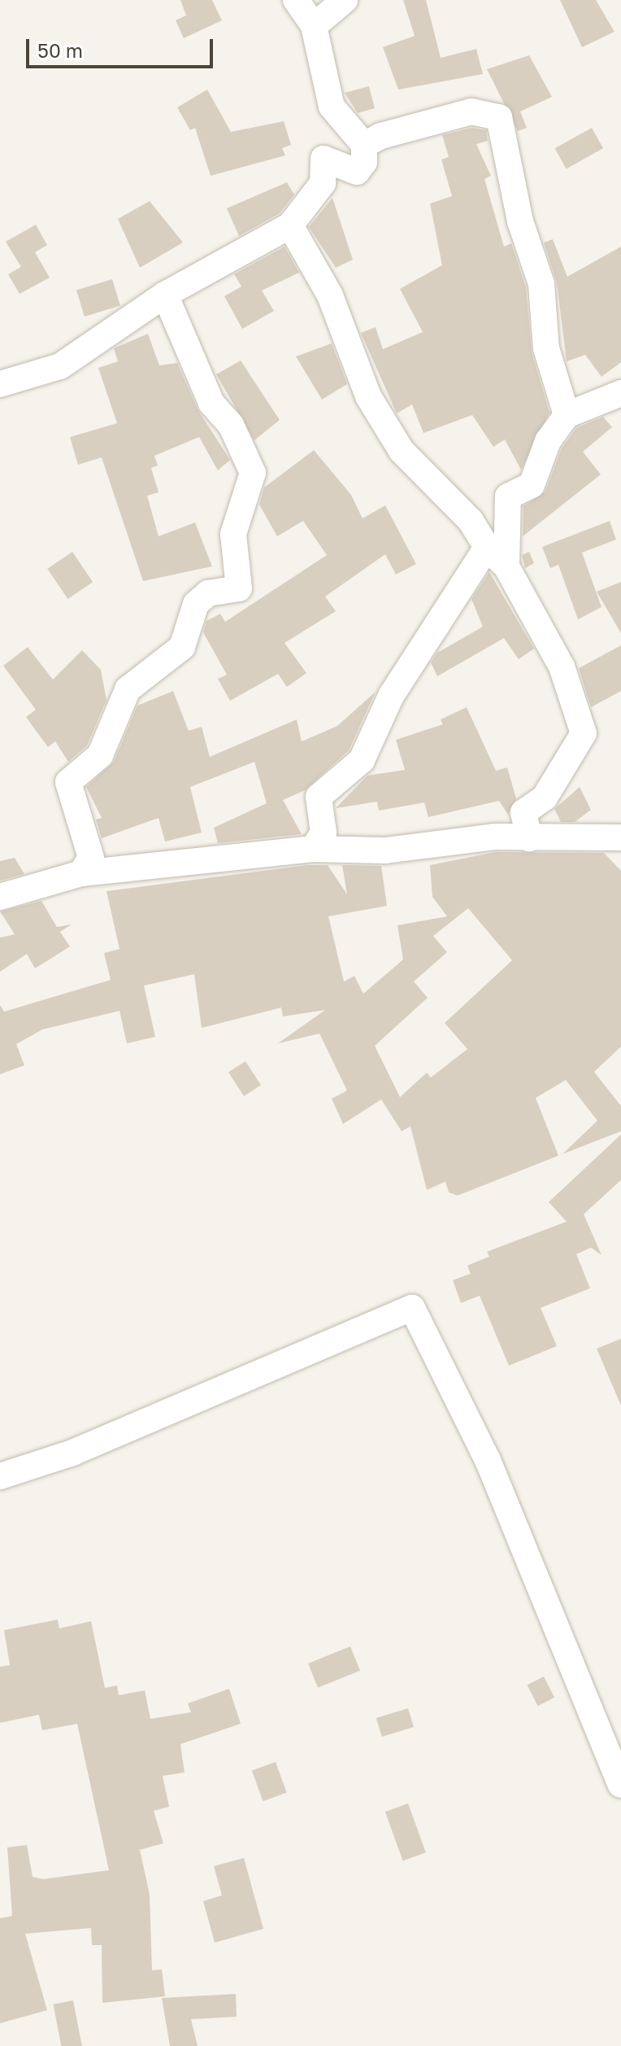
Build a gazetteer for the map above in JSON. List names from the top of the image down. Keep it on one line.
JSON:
{"scale_bar":"50 m"}
